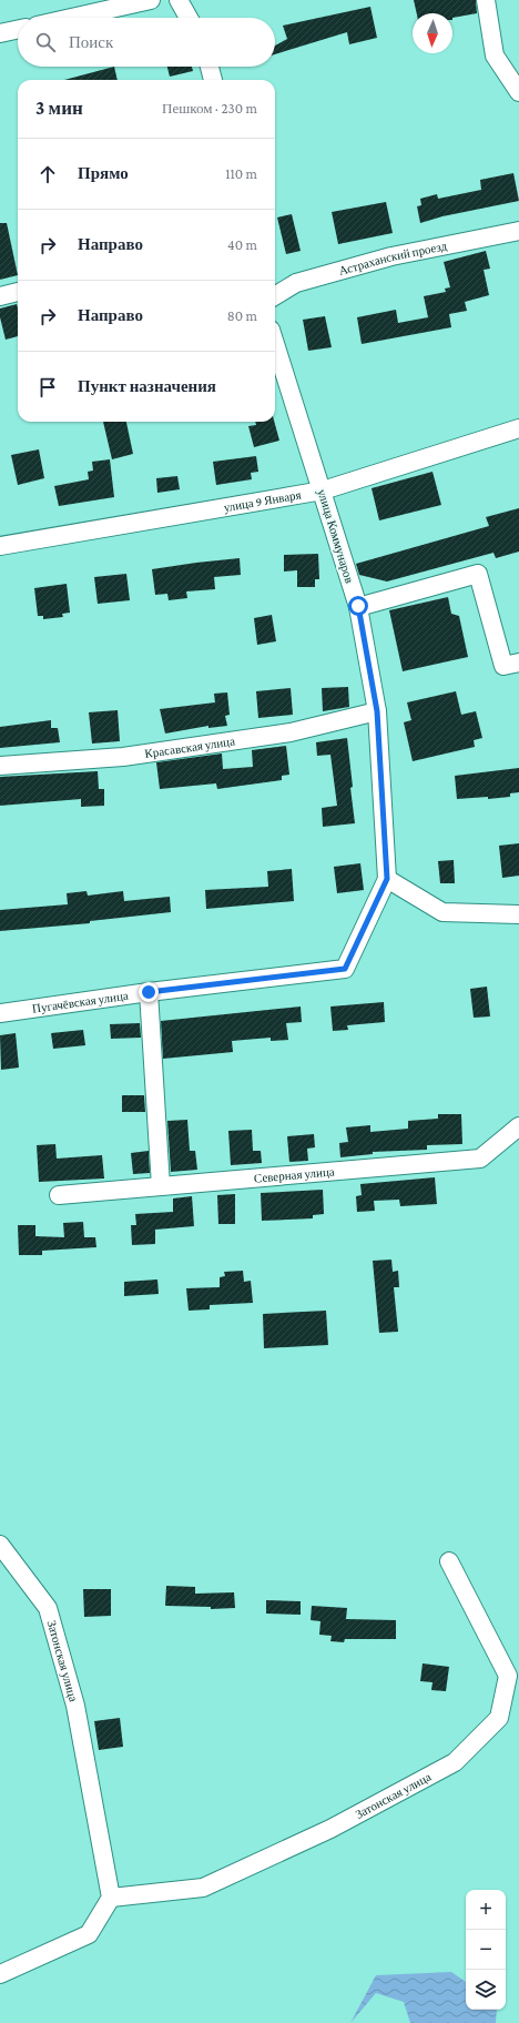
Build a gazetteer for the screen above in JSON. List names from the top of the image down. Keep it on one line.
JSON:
{"streets":{"street":["Астраханский проезд","улица 9 Января","улица Коммунаров","Красавская улица","Пугачёвская улица","Северная улица","Затонская улица"]},"crossings":[["улица 9 Января","улица Коммунаров"],["улица Коммунаров","Красавская улица"],["улица Коммунаров","Пугачёвская улица"]],"north":"bottom","page":{"search":"Поиск","heading":["3 мин","Пешком · 230 m"],"list":[["Прямо","110 m"],["Направо","40 m"],["Направо","80 m"],"Пункт назначения"],"map_buttons":["+","−"]}}
